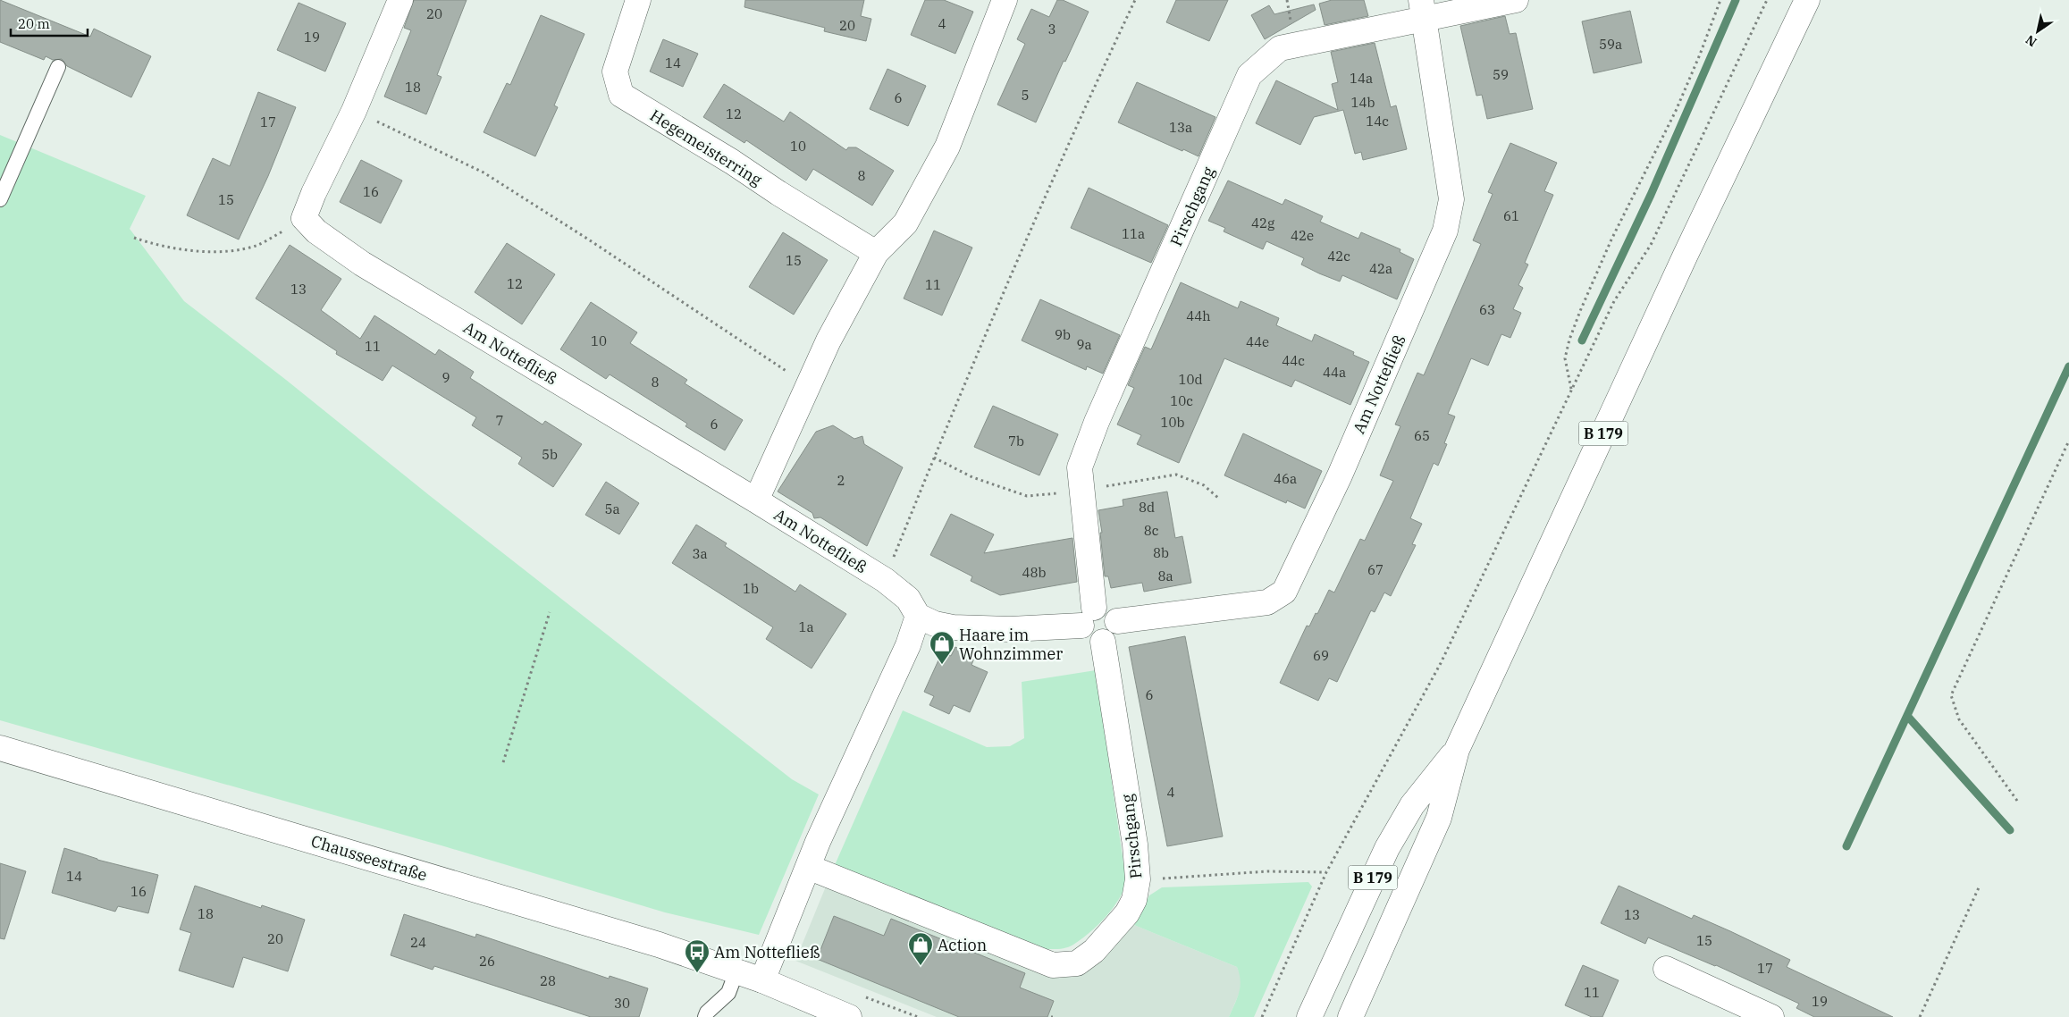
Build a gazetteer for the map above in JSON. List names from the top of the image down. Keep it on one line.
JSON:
{"streets":{"street":["Hegemeisterring","Pirschgang","Am Nottefließ","B 179","Chausseestraße"]},"crossings":[["Pirschgang","Am Nottefließ"]],"places":{"shop":["Haare im Wohnzimmer","Action"],"bus stop":["Am Nottefließ"]},"house_numbers":["20","4","20","3","19","59a","14","59","14a","18","5","6","14b","12","14c","17","13a","10","8","16","15","61","42g","11a","42e","42c","15","42a","12","11","13","63","44h","9b","10","44e","9a","11","44c","44a","9","10d","8","10c","7","10b","6","65","7b","5b","46a","2","8d","5a","8c","8b","3a","67","48b","8a","1b","1a","69","6","4","14","16","18","13","20","15","24","26","17","28","11","19","30"],"scale_bar":"20 m","north":"bottom left"}
